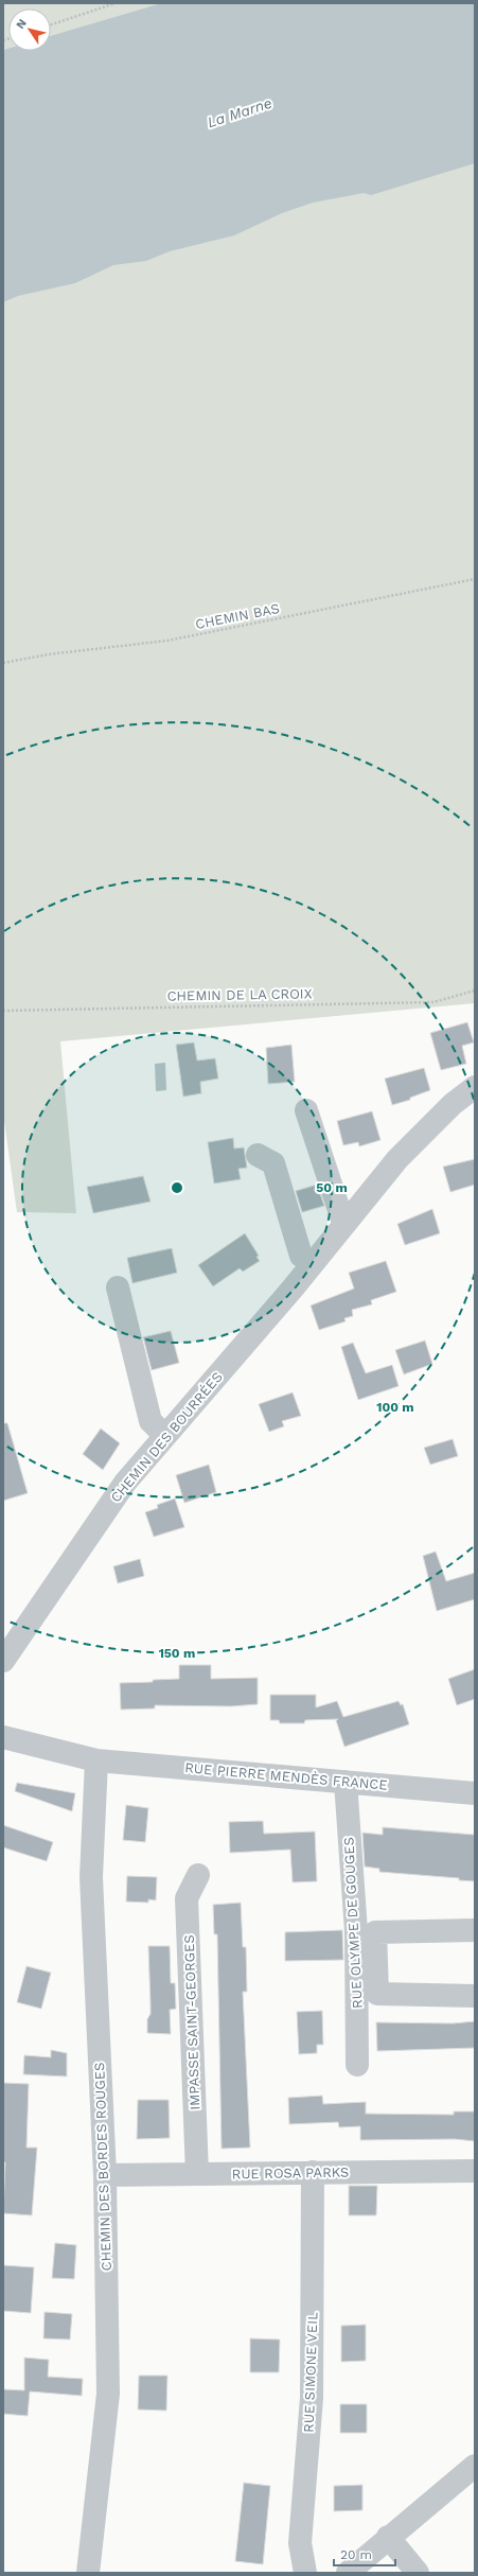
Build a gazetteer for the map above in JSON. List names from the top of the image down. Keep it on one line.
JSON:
{"streets":{"street":["CHEMIN DES BOURRÉES","RUE PIERRE MENDÈS FRANCE","RUE OLYMPE DE GOUGES","IMPASSE SAINT-GEORGES","CHEMIN DES BORDES ROUGES","RUE ROSA PARKS","RUE SIMONE VEIL"],"path":["CHEMIN BAS","CHEMIN DE LA CROIX"]},"crossings":[["RUE PIERRE MENDÈS FRANCE","RUE OLYMPE DE GOUGES"],["RUE PIERRE MENDÈS FRANCE","CHEMIN DES BORDES ROUGES"],["IMPASSE SAINT-GEORGES","RUE ROSA PARKS"],["CHEMIN DES BORDES ROUGES","RUE ROSA PARKS"],["RUE ROSA PARKS","RUE SIMONE VEIL"]],"water":["La Marne"],"scale_bar":"20 m","north":"top left","rings":["50 m","100 m","150 m"]}
